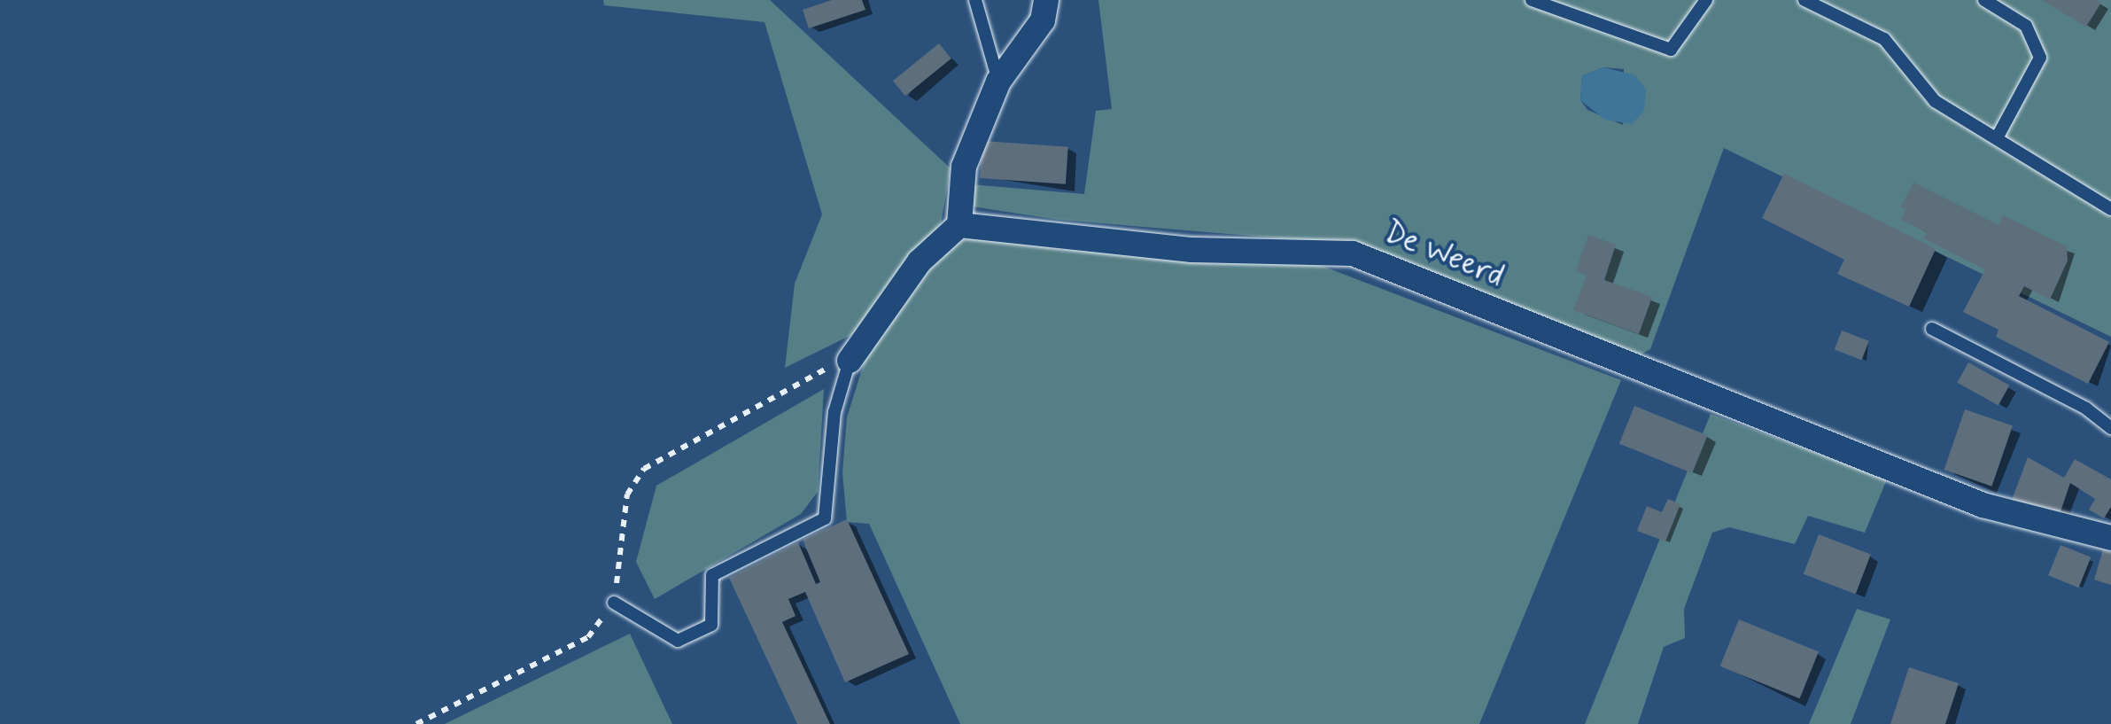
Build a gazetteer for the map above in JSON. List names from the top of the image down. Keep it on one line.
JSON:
{"streets":{"street":["De Weerd"]}}
